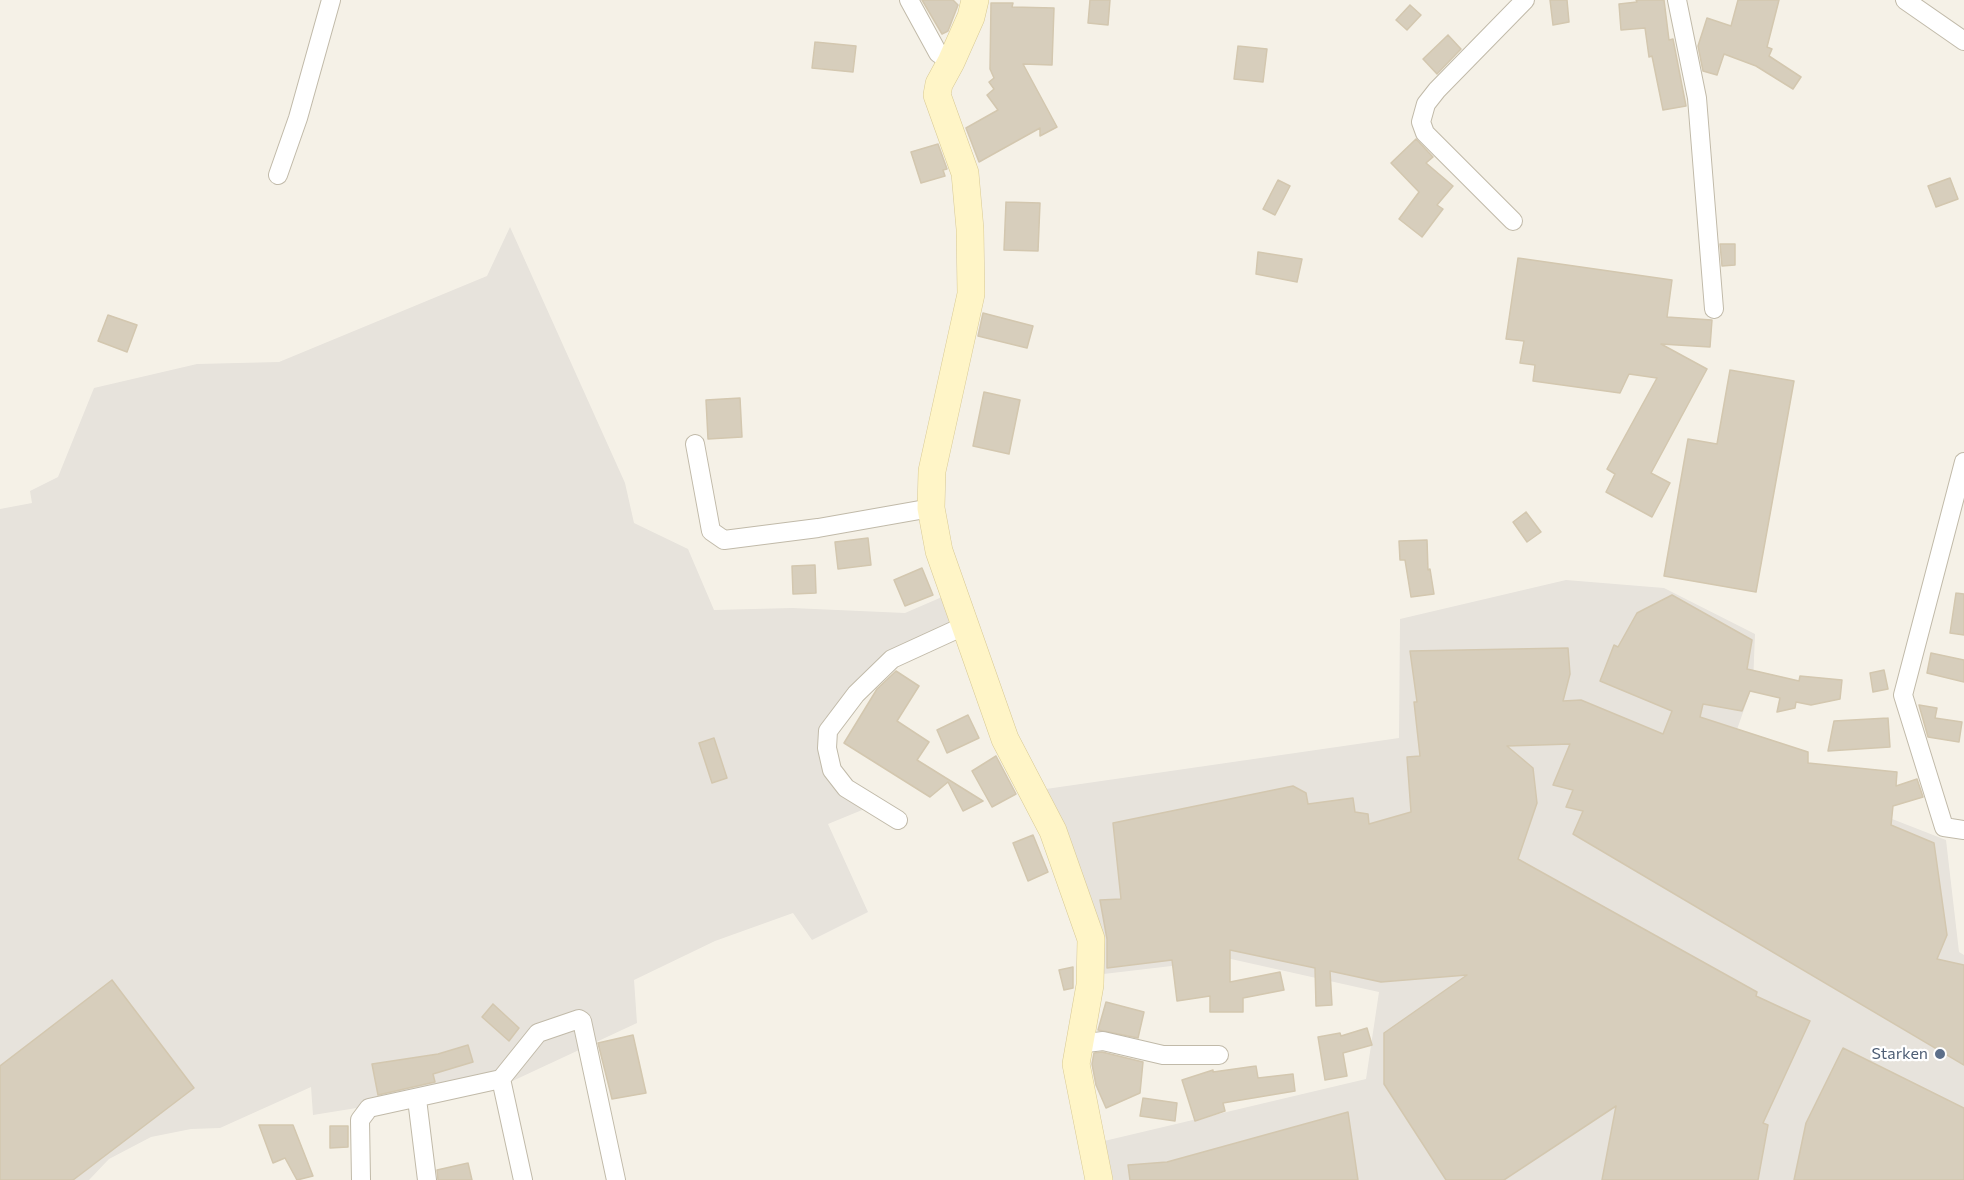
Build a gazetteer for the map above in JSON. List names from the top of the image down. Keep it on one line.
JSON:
{"places":["Starken"]}
